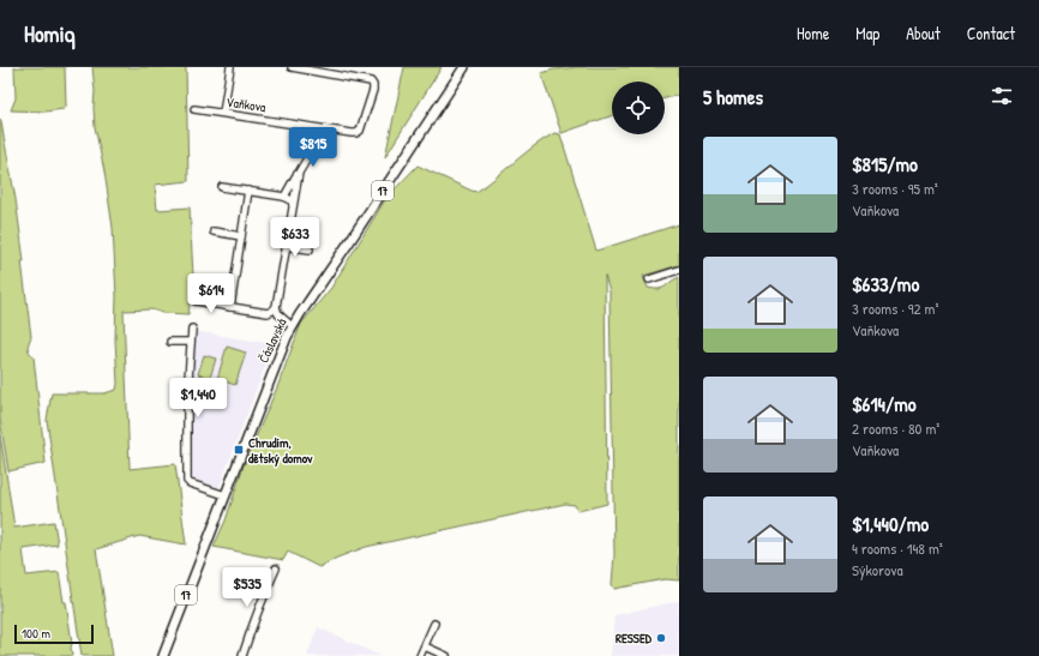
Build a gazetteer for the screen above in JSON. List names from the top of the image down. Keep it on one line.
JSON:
{"streets":{"main road":["17","Čáslavská"],"street":["Vaňkova"]},"places":{"transit":["Chrudim, dětský domov"],"other":["RESSED"]},"scale_bar":"100 m","page":{"header":"Homiq","nav":["Home","Map","About","Contact"],"heading":"5 homes","list":[{"name":"$815/mo","note":"3 rooms · 95 m² · Vaňkova"},{"name":"$633/mo","note":"3 rooms · 92 m² · Vaňkova"},{"name":"$614/mo","note":"2 rooms · 80 m² · Vaňkova"},{"name":"$1,440/mo","note":"4 rooms · 148 m² · Sýkorova"}],"price":["$815","$633","$614","$1,440","$535"],"scale":"100 m"}}
